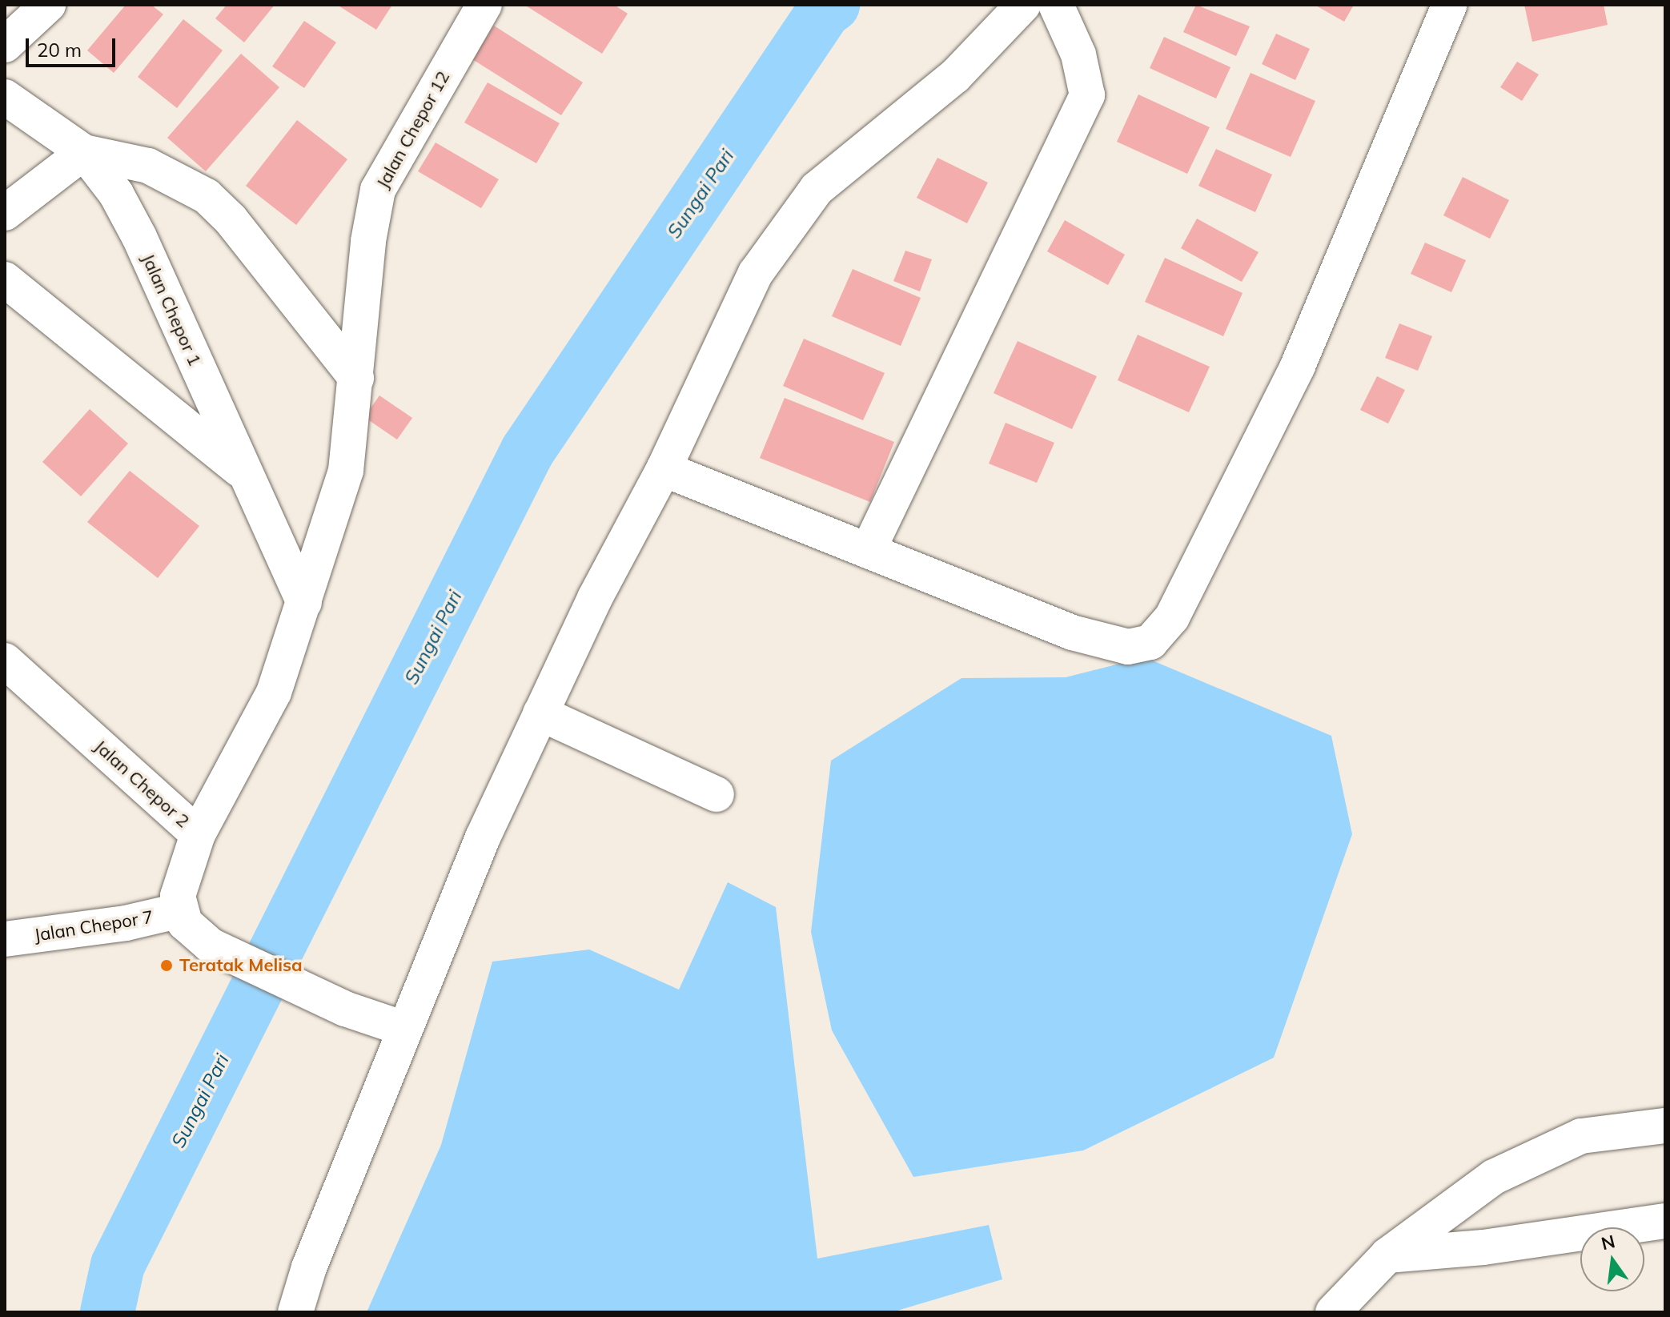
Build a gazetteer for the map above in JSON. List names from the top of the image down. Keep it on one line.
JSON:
{"streets":{"street":["Jalan Chepor 12","Jalan Chepor 1","Jalan Chepor 2","Jalan Chepor 7"]},"crossings":[["Jalan Chepor 12","Jalan Chepor 1"],["Jalan Chepor 12","Jalan Chepor 2"],["Jalan Chepor 2","Jalan Chepor 7"]],"water":["Sungai Pari"],"places":["Teratak Melisa"],"scale_bar":"20 m","north":"top"}
